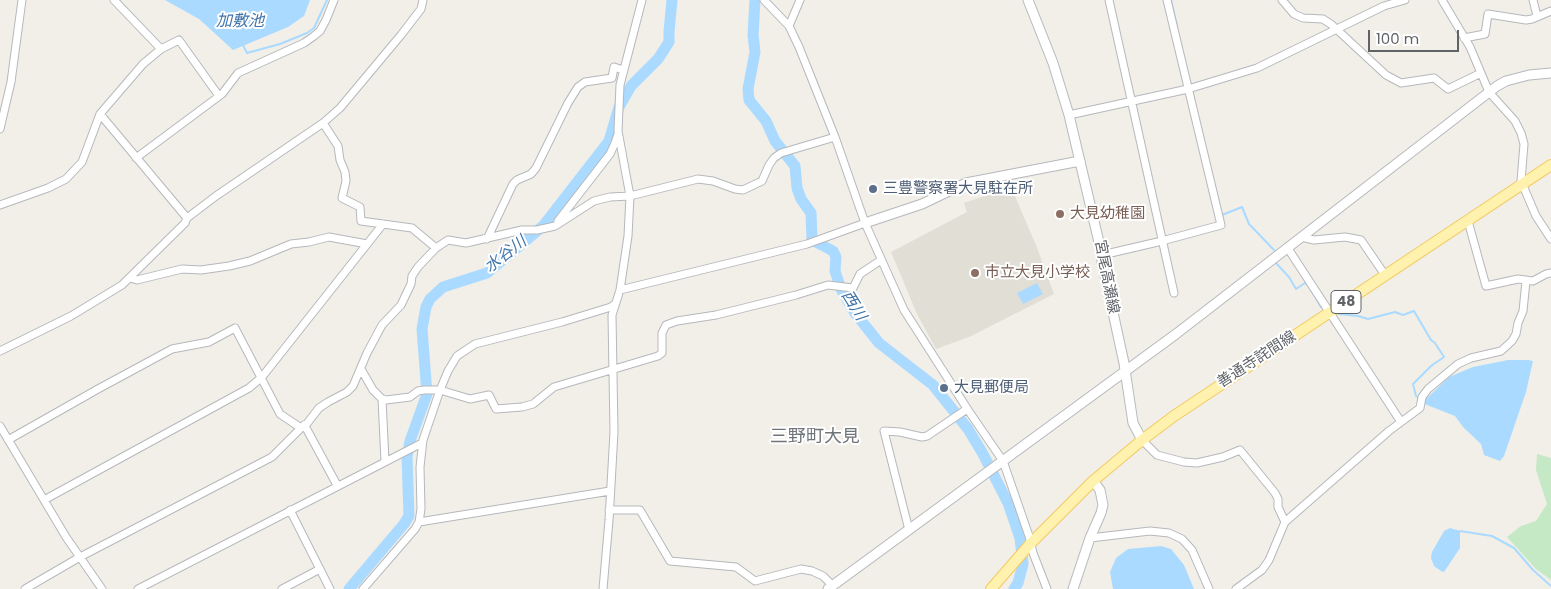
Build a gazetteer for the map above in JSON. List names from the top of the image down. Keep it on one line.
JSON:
{"streets":{"main road":["48","善通寺詫間線"],"street":["宮尾高瀬線"]},"crossings":[["宮尾高瀬線","善通寺詫間線"]],"districts":["三野町大見"],"water":["加敷池","水谷川","西川"],"places":["三豊警察署大見駐在所","大見幼稚園","市立大見小学校","大見郵便局"],"scale_bar":"100 m"}
